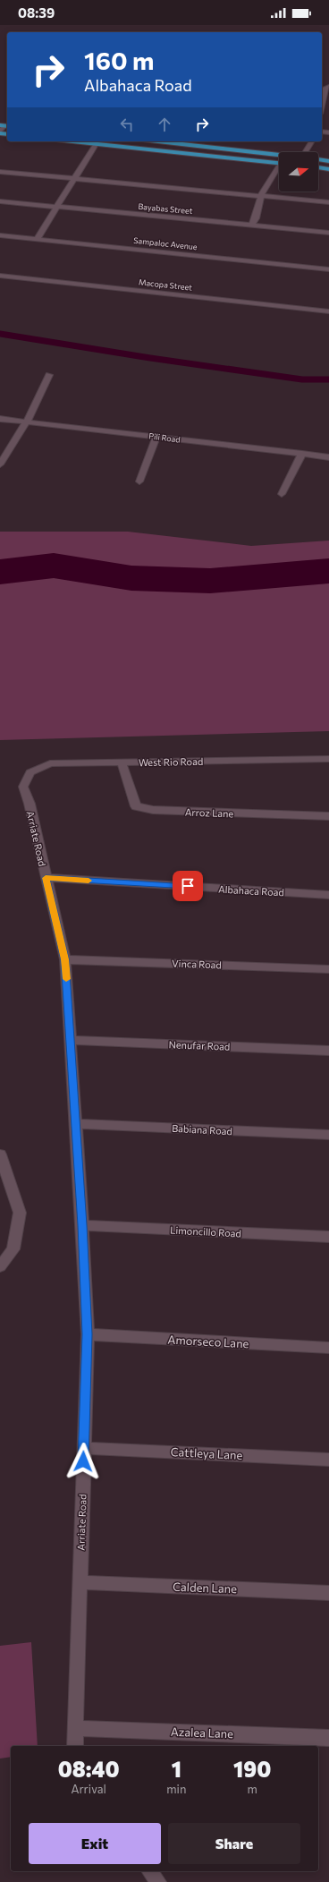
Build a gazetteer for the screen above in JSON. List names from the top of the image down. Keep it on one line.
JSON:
{"streets":{"street":["Bayabas Street","Sampaloc Avenue","Macopa Street","Pili Road","West Rio Road","Arroz Lane","Arriate Road","Albahaca Road","Vinca Road","Nenufar Road","Babiana Road","Limoncillo Road","Amorseco Lane","Cattleya Lane","Calden Lane","Azalea Lane"]},"crossings":[["West Rio Road","Arroz Lane"],["West Rio Road","Arriate Road"],["Arriate Road","Albahaca Road"],["Arriate Road","Vinca Road"],["Arriate Road","Nenufar Road"],["Arriate Road","Babiana Road"],["Arriate Road","Limoncillo Road"],["Arriate Road","Amorseco Lane"],["Arriate Road","Cattleya Lane"],["Arriate Road","Calden Lane"],["Arriate Road","Azalea Lane"]],"north":"right","page":{"status":"08:39","turn":["160 m","Albahaca Road"],"eta":["08:40","Arrival","1","min","190","m"],"buttons":["Exit","Share"]}}
